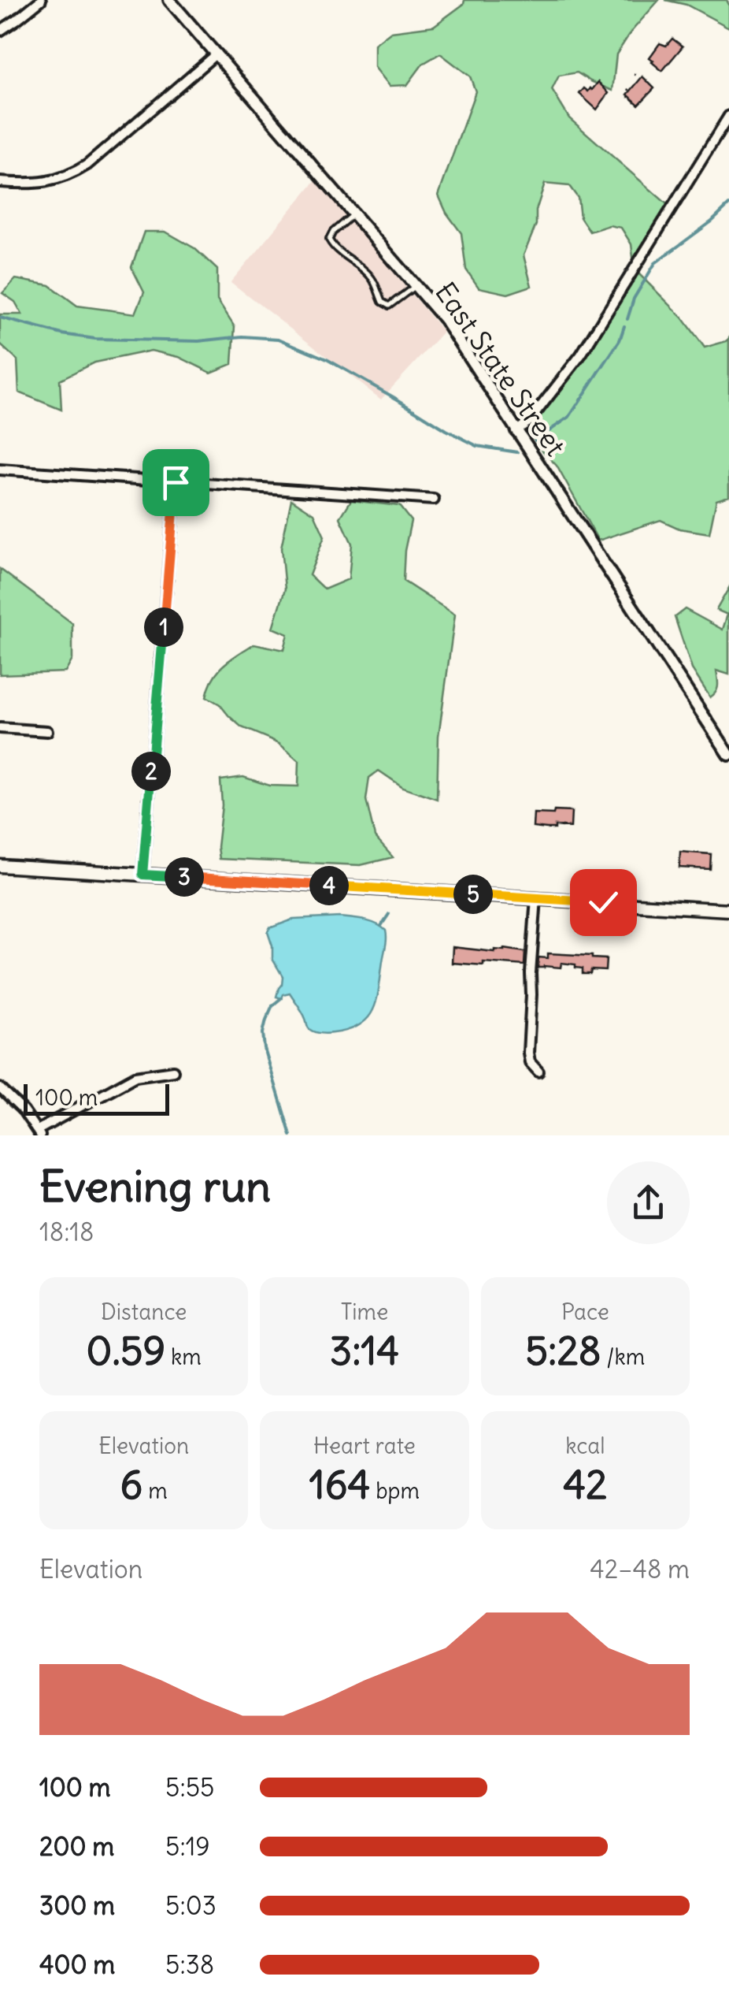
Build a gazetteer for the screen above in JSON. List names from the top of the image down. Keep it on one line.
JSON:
{"streets":{"street":["East State Street"]},"scale_bar":"100 m","page":{"pins":["1","2","3","4","5"],"scale":"100 m","heading":["Evening run","18:18"],"stats":[["Distance","0.59 km"],["Time","3:14"],["Pace","5:28 /km"],["Elevation","6 m"],["Heart rate","164 bpm"],["kcal","42"]],"chart":["Elevation","42–48 m"],"list":[{"name":"100 m","note":"5:55"},{"name":"200 m","note":"5:19"},{"name":"300 m","note":"5:03"},{"name":"400 m","note":"5:38"}]}}
